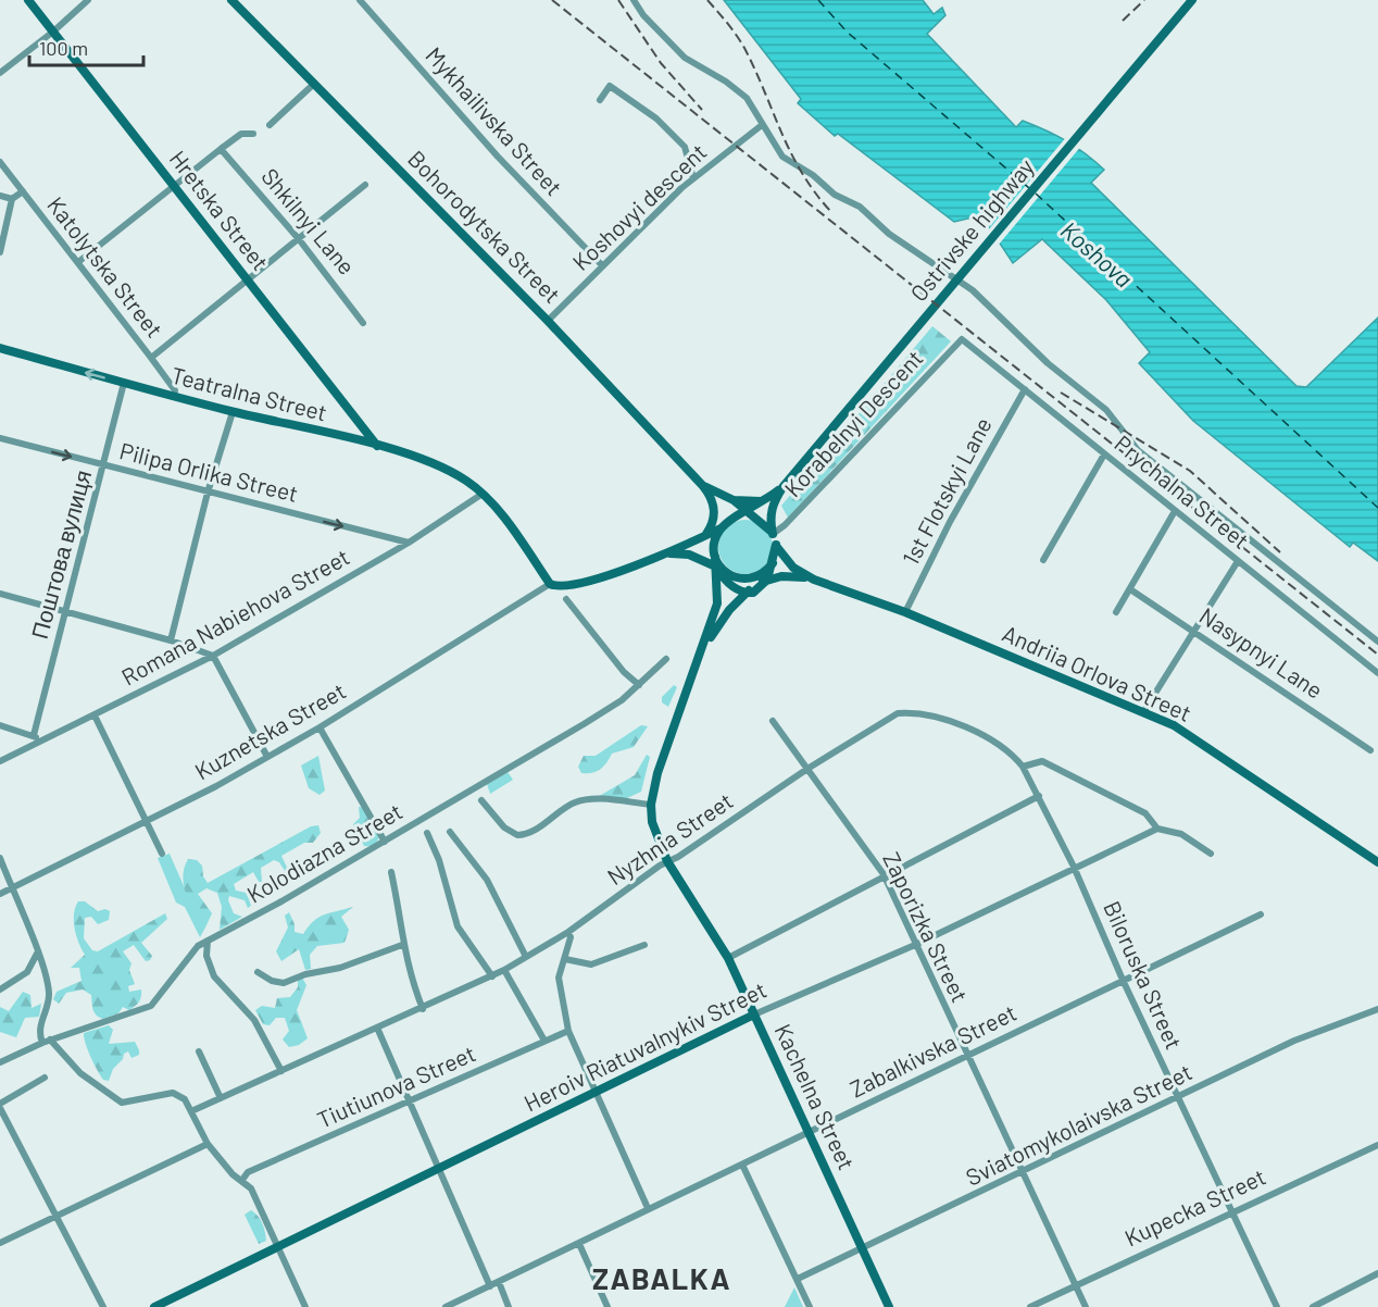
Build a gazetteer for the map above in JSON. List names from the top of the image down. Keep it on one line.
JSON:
{"streets":{"street":["Mykhailivska Street","Koshovyi descent","Hretska Street","Shkilnyi Lane","Bohorodytska Street","Ostrivske highway","Katolytska Street","Teatralna Street","Korabelnyi Descent","Pilipa Orlika Street","1st Flotskyi Lane","Prychalna Street","Поштова вулиця","Romana Nabiehova Street","Nasypnyi Lane","Andriia Orlova Street","Kuznetska Street","Nyzhnia Street","Kolodiazna Street","Zaporizka Street","Biloruska Street","Heroiv Riatuvalnykiv Street","Zabalkivska Street","Tiutiunova Street","Kachelna Street","Sviatomykolaivska Street","Kupecka Street"]},"crossings":[["Mykhailivska Street","Koshovyi descent"],["Koshovyi descent","Bohorodytska Street"],["Hretska Street","Teatralna Street"],["Bohorodytska Street","Ostrivske highway"],["Bohorodytska Street","Korabelnyi Descent"],["Bohorodytska Street","Andriia Orlova Street"],["Bohorodytska Street","Kachelna Street"],["Ostrivske highway","Korabelnyi Descent"],["Ostrivske highway","Andriia Orlova Street"],["Ostrivske highway","Kachelna Street"],["Katolytska Street","Teatralna Street"],["Teatralna Street","Поштова вулиця"],["Teatralna Street","Romana Nabiehova Street"],["Korabelnyi Descent","Prychalna Street"],["Korabelnyi Descent","Andriia Orlova Street"],["Korabelnyi Descent","Kachelna Street"],["Pilipa Orlika Street","Поштова вулиця"],["Pilipa Orlika Street","Romana Nabiehova Street"],["1st Flotskyi Lane","Prychalna Street"],["1st Flotskyi Lane","Andriia Orlova Street"],["Andriia Orlova Street","Kachelna Street"],["Nyzhnia Street","Zaporizka Street"],["Nyzhnia Street","Biloruska Street"],["Nyzhnia Street","Kachelna Street"],["Zaporizka Street","Heroiv Riatuvalnykiv Street"],["Zaporizka Street","Zabalkivska Street"],["Zaporizka Street","Sviatomykolaivska Street"],["Zaporizka Street","Kupecka Street"],["Biloruska Street","Heroiv Riatuvalnykiv Street"],["Biloruska Street","Zabalkivska Street"],["Biloruska Street","Sviatomykolaivska Street"],["Biloruska Street","Kupecka Street"],["Heroiv Riatuvalnykiv Street","Kachelna Street"],["Zabalkivska Street","Kachelna Street"],["Kachelna Street","Sviatomykolaivska Street"]],"one_way":["Pilipa Orlika Street"],"districts":["ZABALKA"],"water":["Koshova"],"scale_bar":"100 m"}
